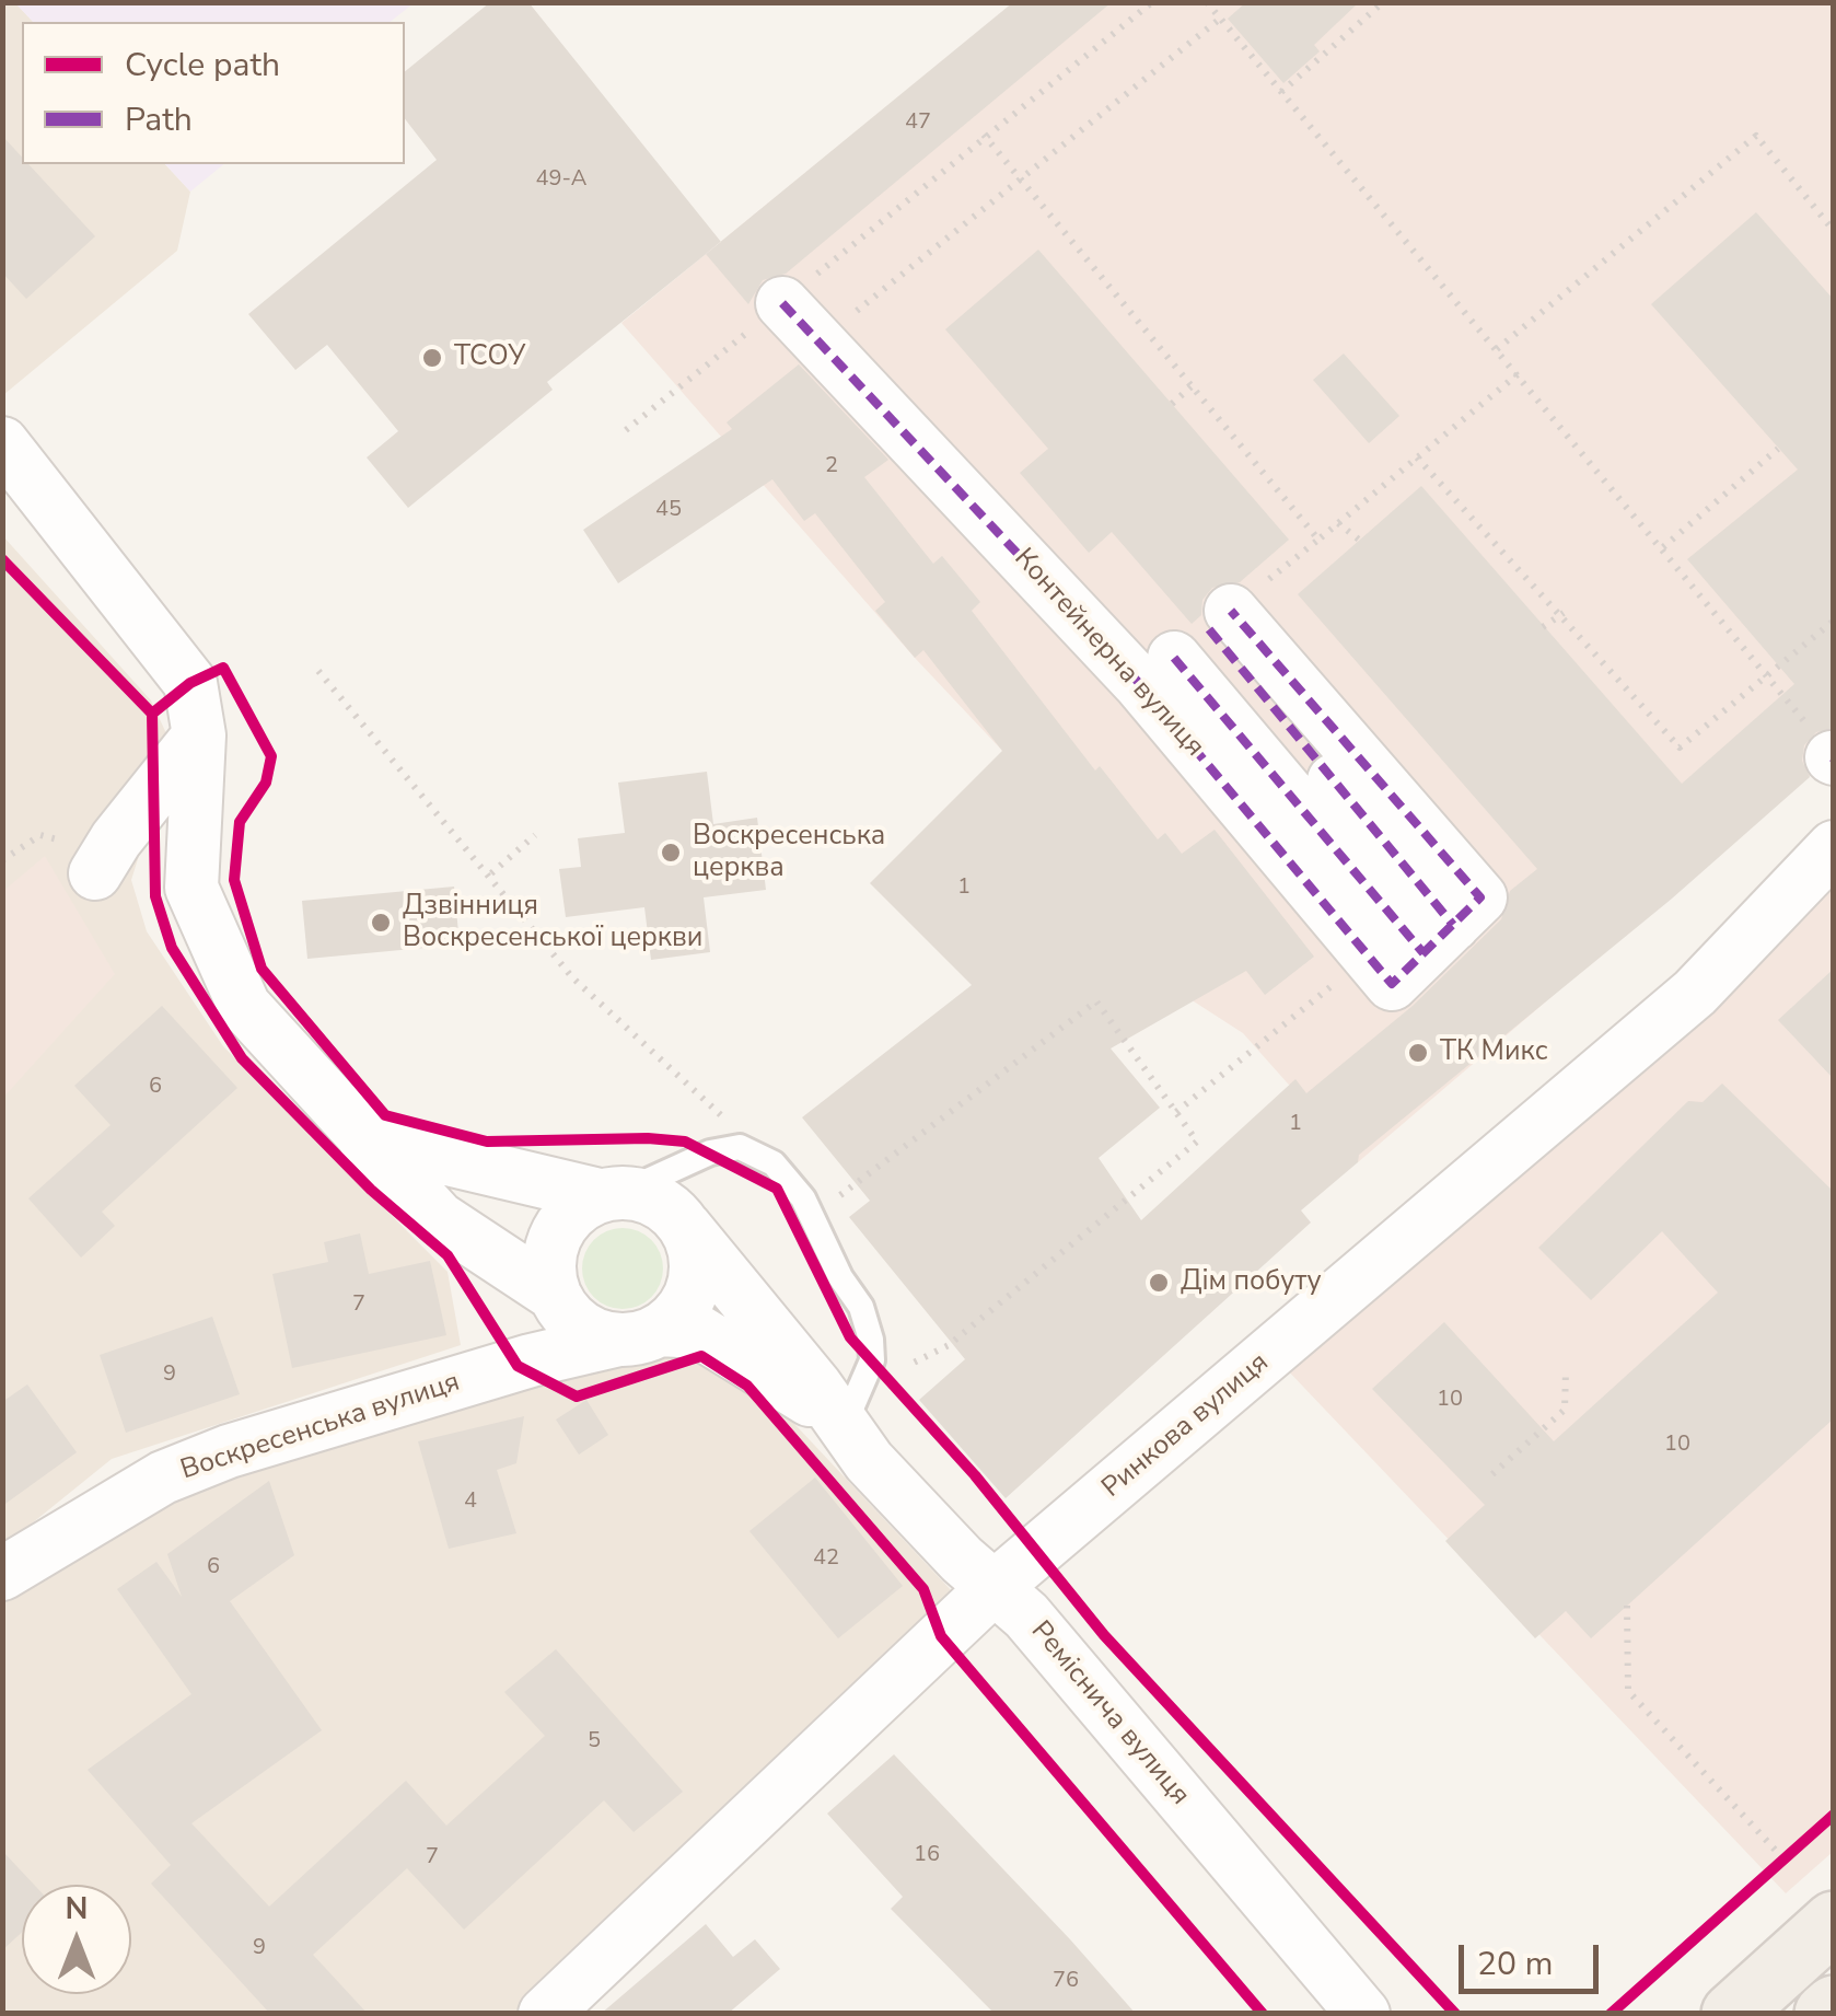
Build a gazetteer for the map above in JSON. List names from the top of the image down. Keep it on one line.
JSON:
{"streets":{"street":["Контейнерна вулиця","Ринкова вулиця","Воскресенська вулиця","Реміснича вулиця"]},"crossings":[["Ринкова вулиця","Реміснича вулиця"],["Воскресенська вулиця","Реміснича вулиця"]],"places":["ТСОУ","Воскресенська церква","Дзвінниця Воскресенської церкви","ТК Микс","Дім побуту"],"house_numbers":["47","49-А","2","45","1","6","1","7","9","10","10","4","42","6","5","16","7","9","76"],"legend":["Cycle path","Path"],"scale_bar":"20 m","north":"top"}
